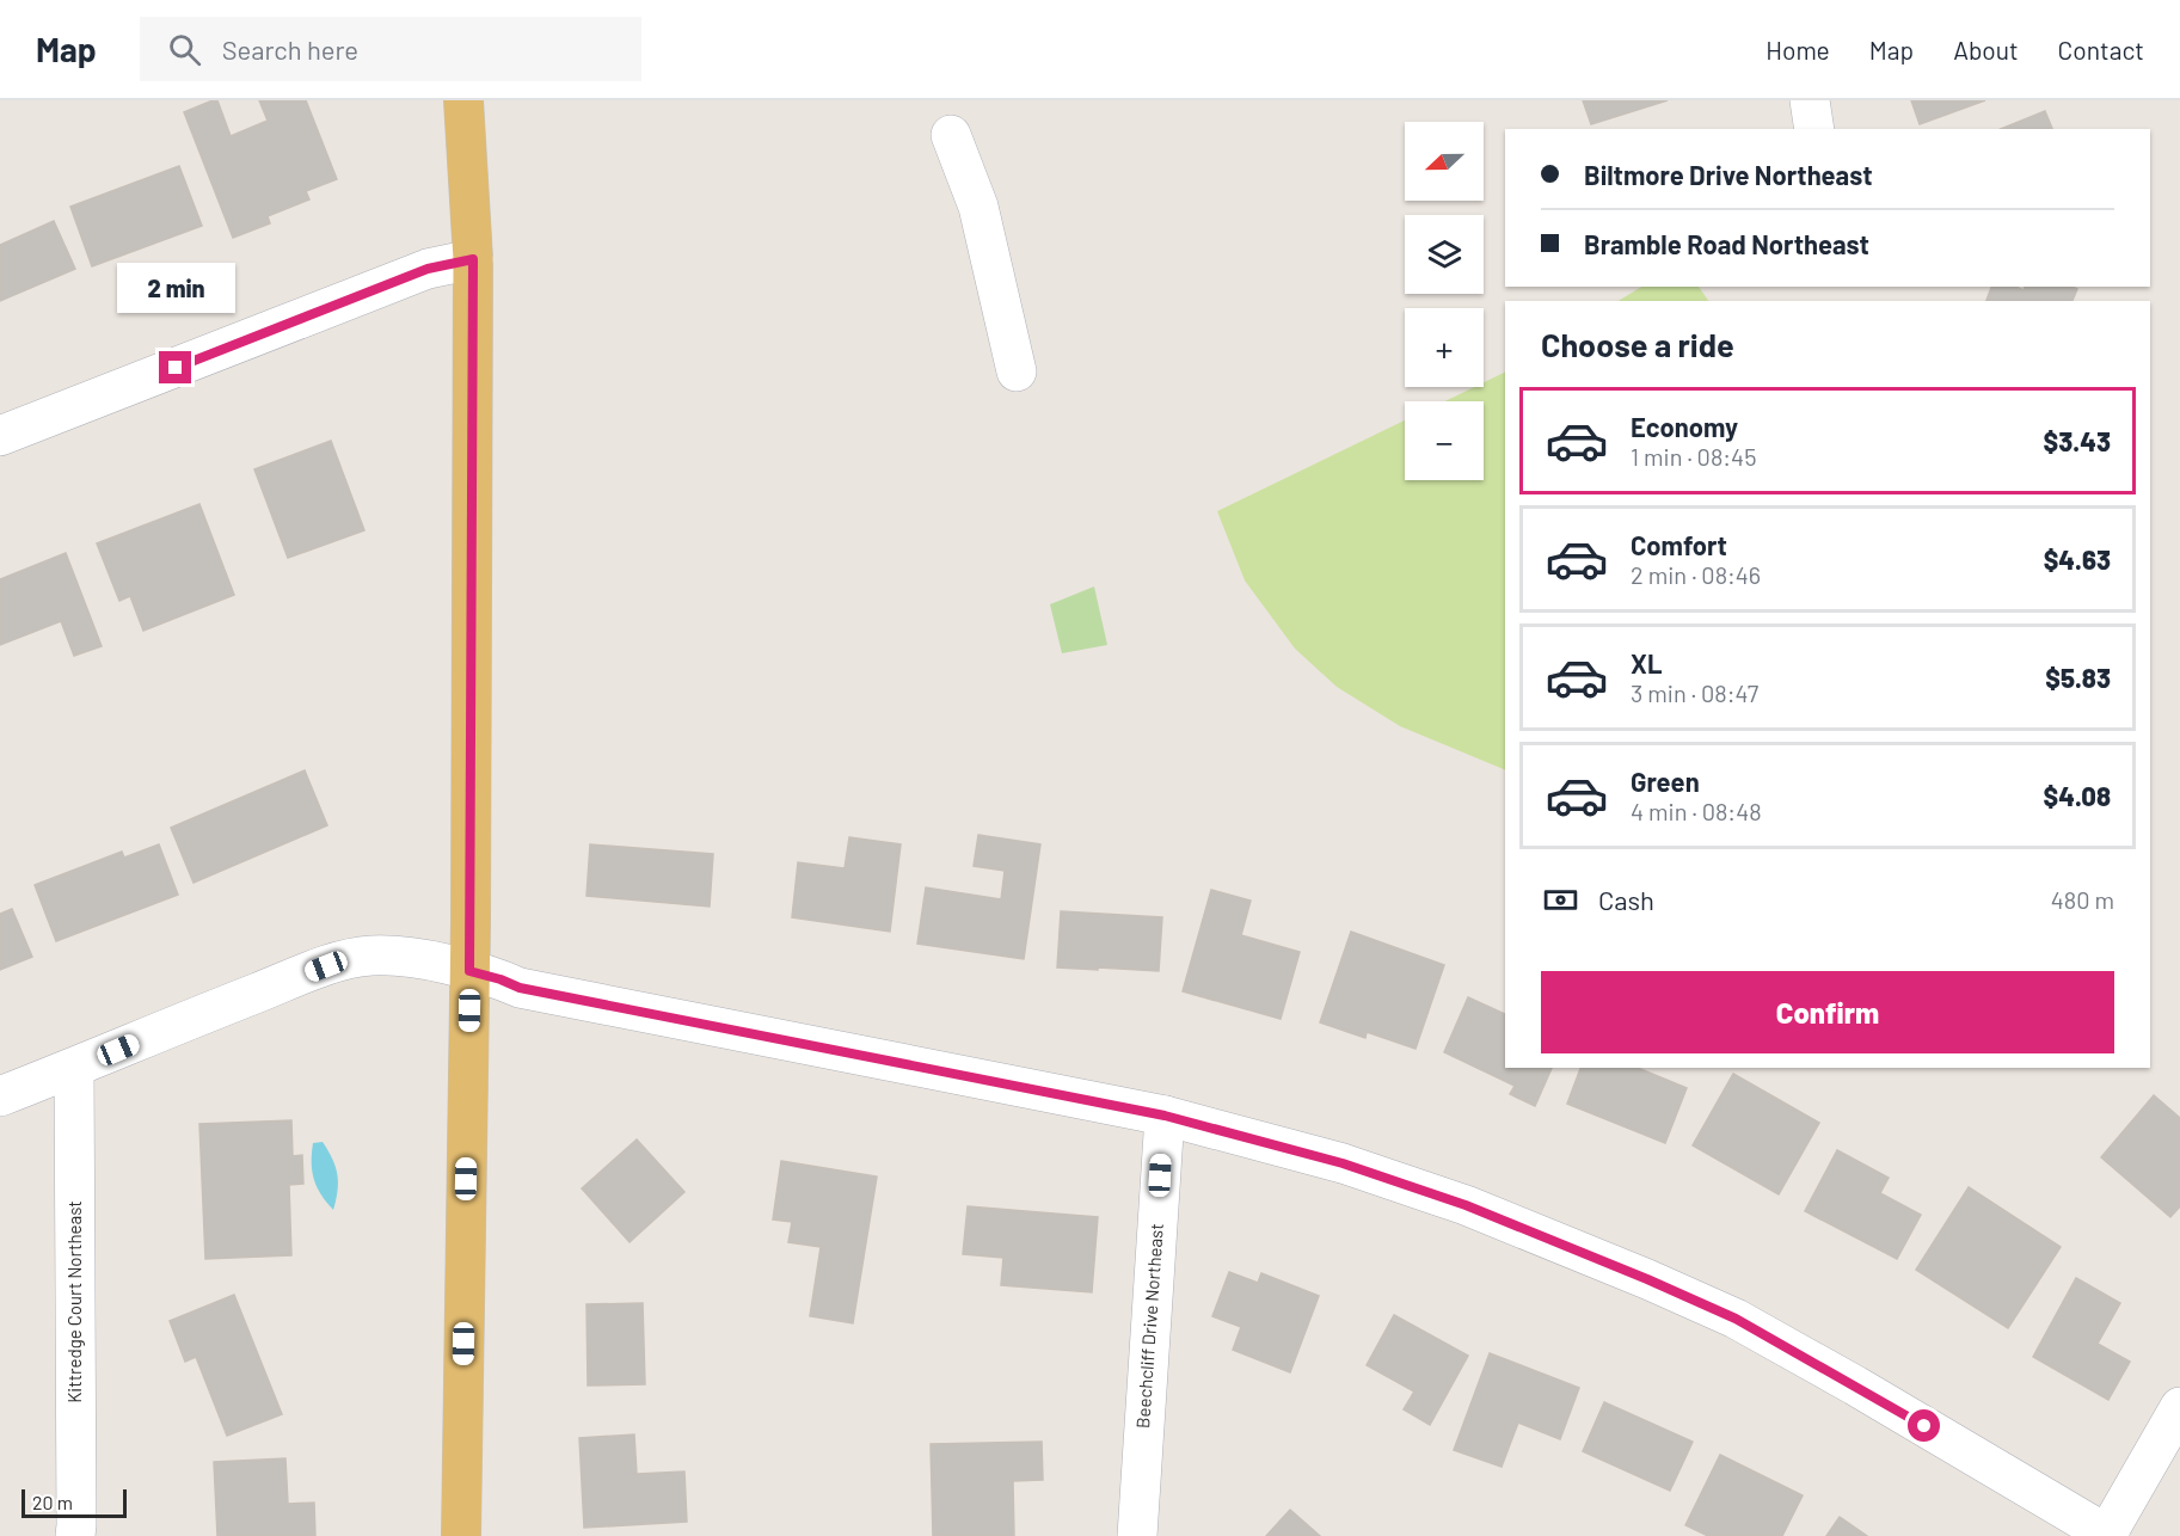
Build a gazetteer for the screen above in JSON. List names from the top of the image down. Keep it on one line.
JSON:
{"streets":{"street":["Kittredge Court Northeast","Beechcliff Drive Northeast"]},"scale_bar":"20 m","north":"left","page":{"header":"Map","search":"Search here","nav":["Home","Map","About","Contact"],"map_buttons":["+","−"],"banner":["Biltmore Drive Northeast","Bramble Road Northeast"],"bubble":"2 min","heading":"Choose a ride","list":[{"name":"Economy","note":"1 min · 08:45","value":"$3.43"},{"name":"Comfort","note":"2 min · 08:46","value":"$4.63"},{"name":"XL","note":"3 min · 08:47","value":"$5.83"},{"name":"Green","note":"4 min · 08:48","value":"$4.08"}],"pay":["Cash","480 m"],"buttons":"Confirm","scale":"20 m"}}
